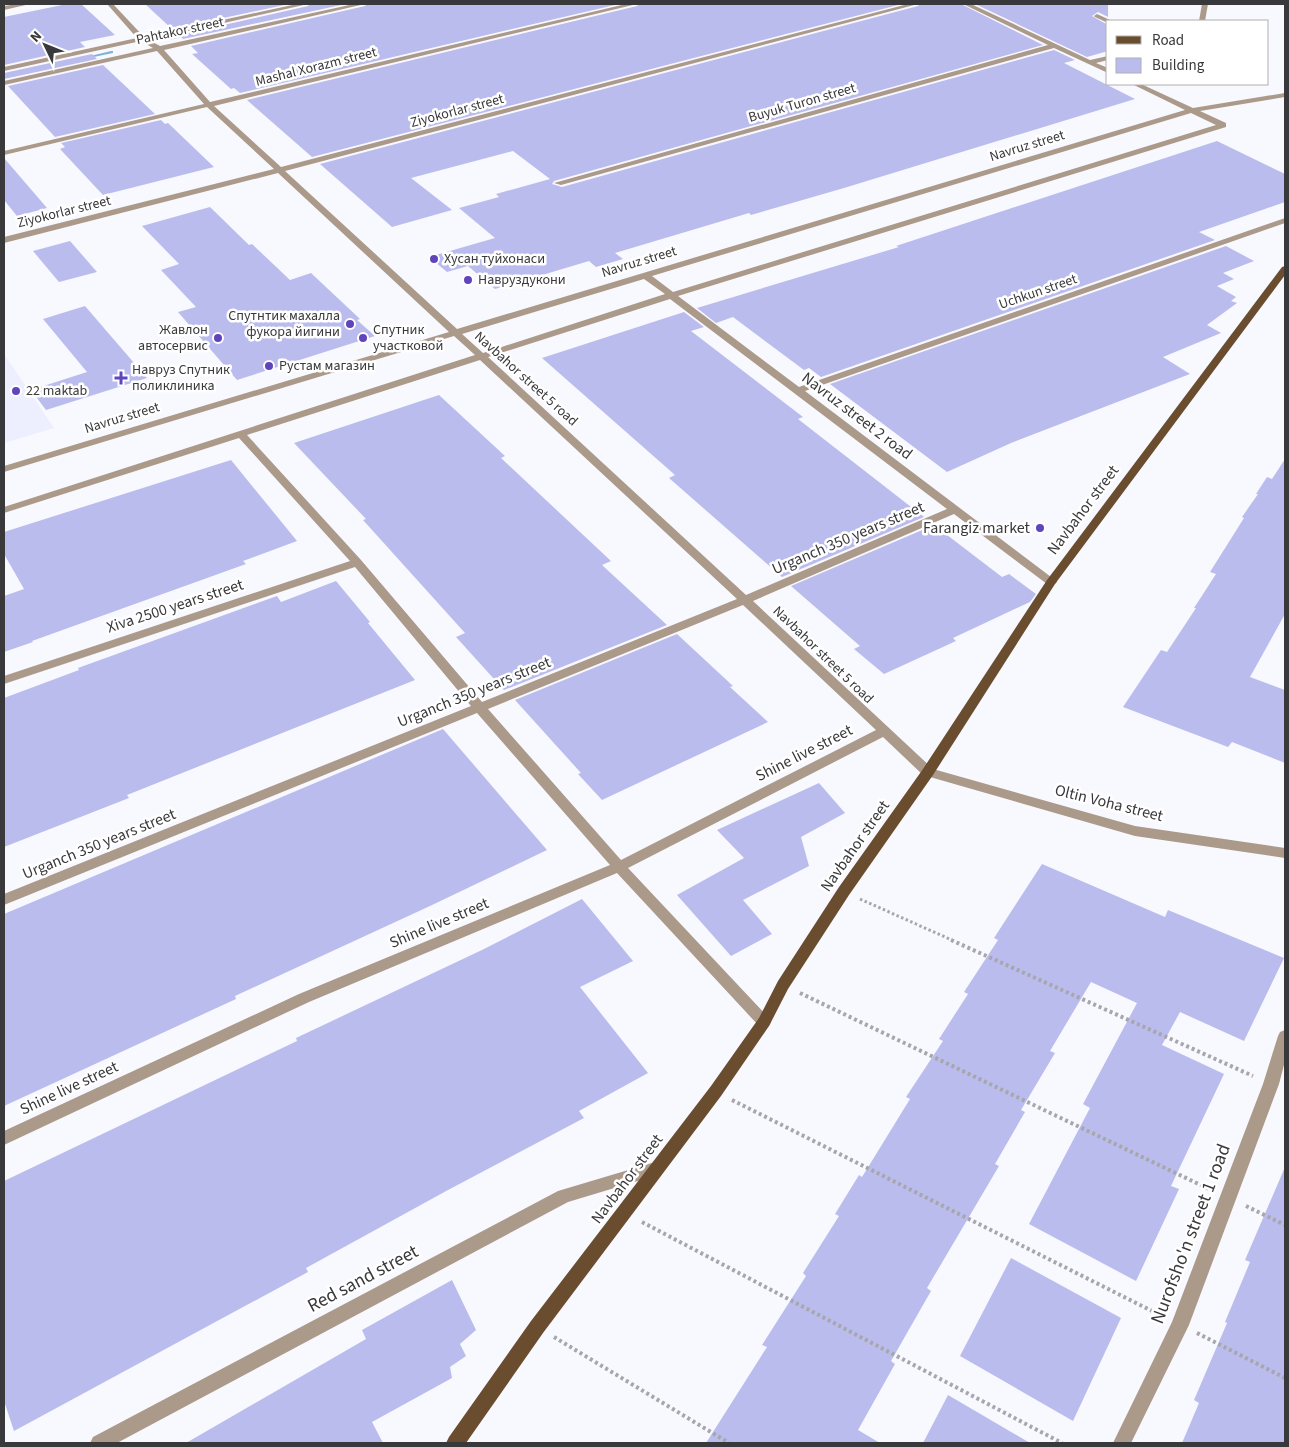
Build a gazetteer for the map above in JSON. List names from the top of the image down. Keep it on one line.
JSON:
{"streets":{"main road":["Navbahor street"],"street":["Pahtakor street","Mashal Xorazm street","Buyuk Turon street","Ziyokorlar street","Navruz street","Uchkun street","Navbahor street 5 road","Navruz street 2 road","Urganch 350 years street","Xiva 2500 years street","Shine live street","Oltin Voha street","Nurofsho'n street 1 road","Red sand street"]},"crossings":[["Pahtakor street","Navbahor street 5 road"],["Mashal Xorazm street","Navbahor street 5 road"],["Ziyokorlar street","Navbahor street 5 road"],["Navruz street","Navbahor street 5 road"],["Navruz street","Navruz street 2 road"],["Uchkun street","Navruz street 2 road"],["Navbahor street 5 road","Navbahor street"],["Navbahor street 5 road","Urganch 350 years street"],["Navbahor street 5 road","Shine live street"],["Navbahor street 5 road","Oltin Voha street"],["Navruz street 2 road","Navbahor street"],["Navruz street 2 road","Urganch 350 years street"],["Navbahor street","Oltin Voha street"],["Navbahor street","Red sand street"]],"places":{"other":["Хусан туйхонаси","Навруздукони","Спутнтик махалла фукора йигини","Жавлон автосервис","Спутник участковой","Рустам магазин","22 maktab","Farangiz market"],"health":["Навруз Спутник поликлиника"]},"legend":["Road","Building"],"north":"top left"}
